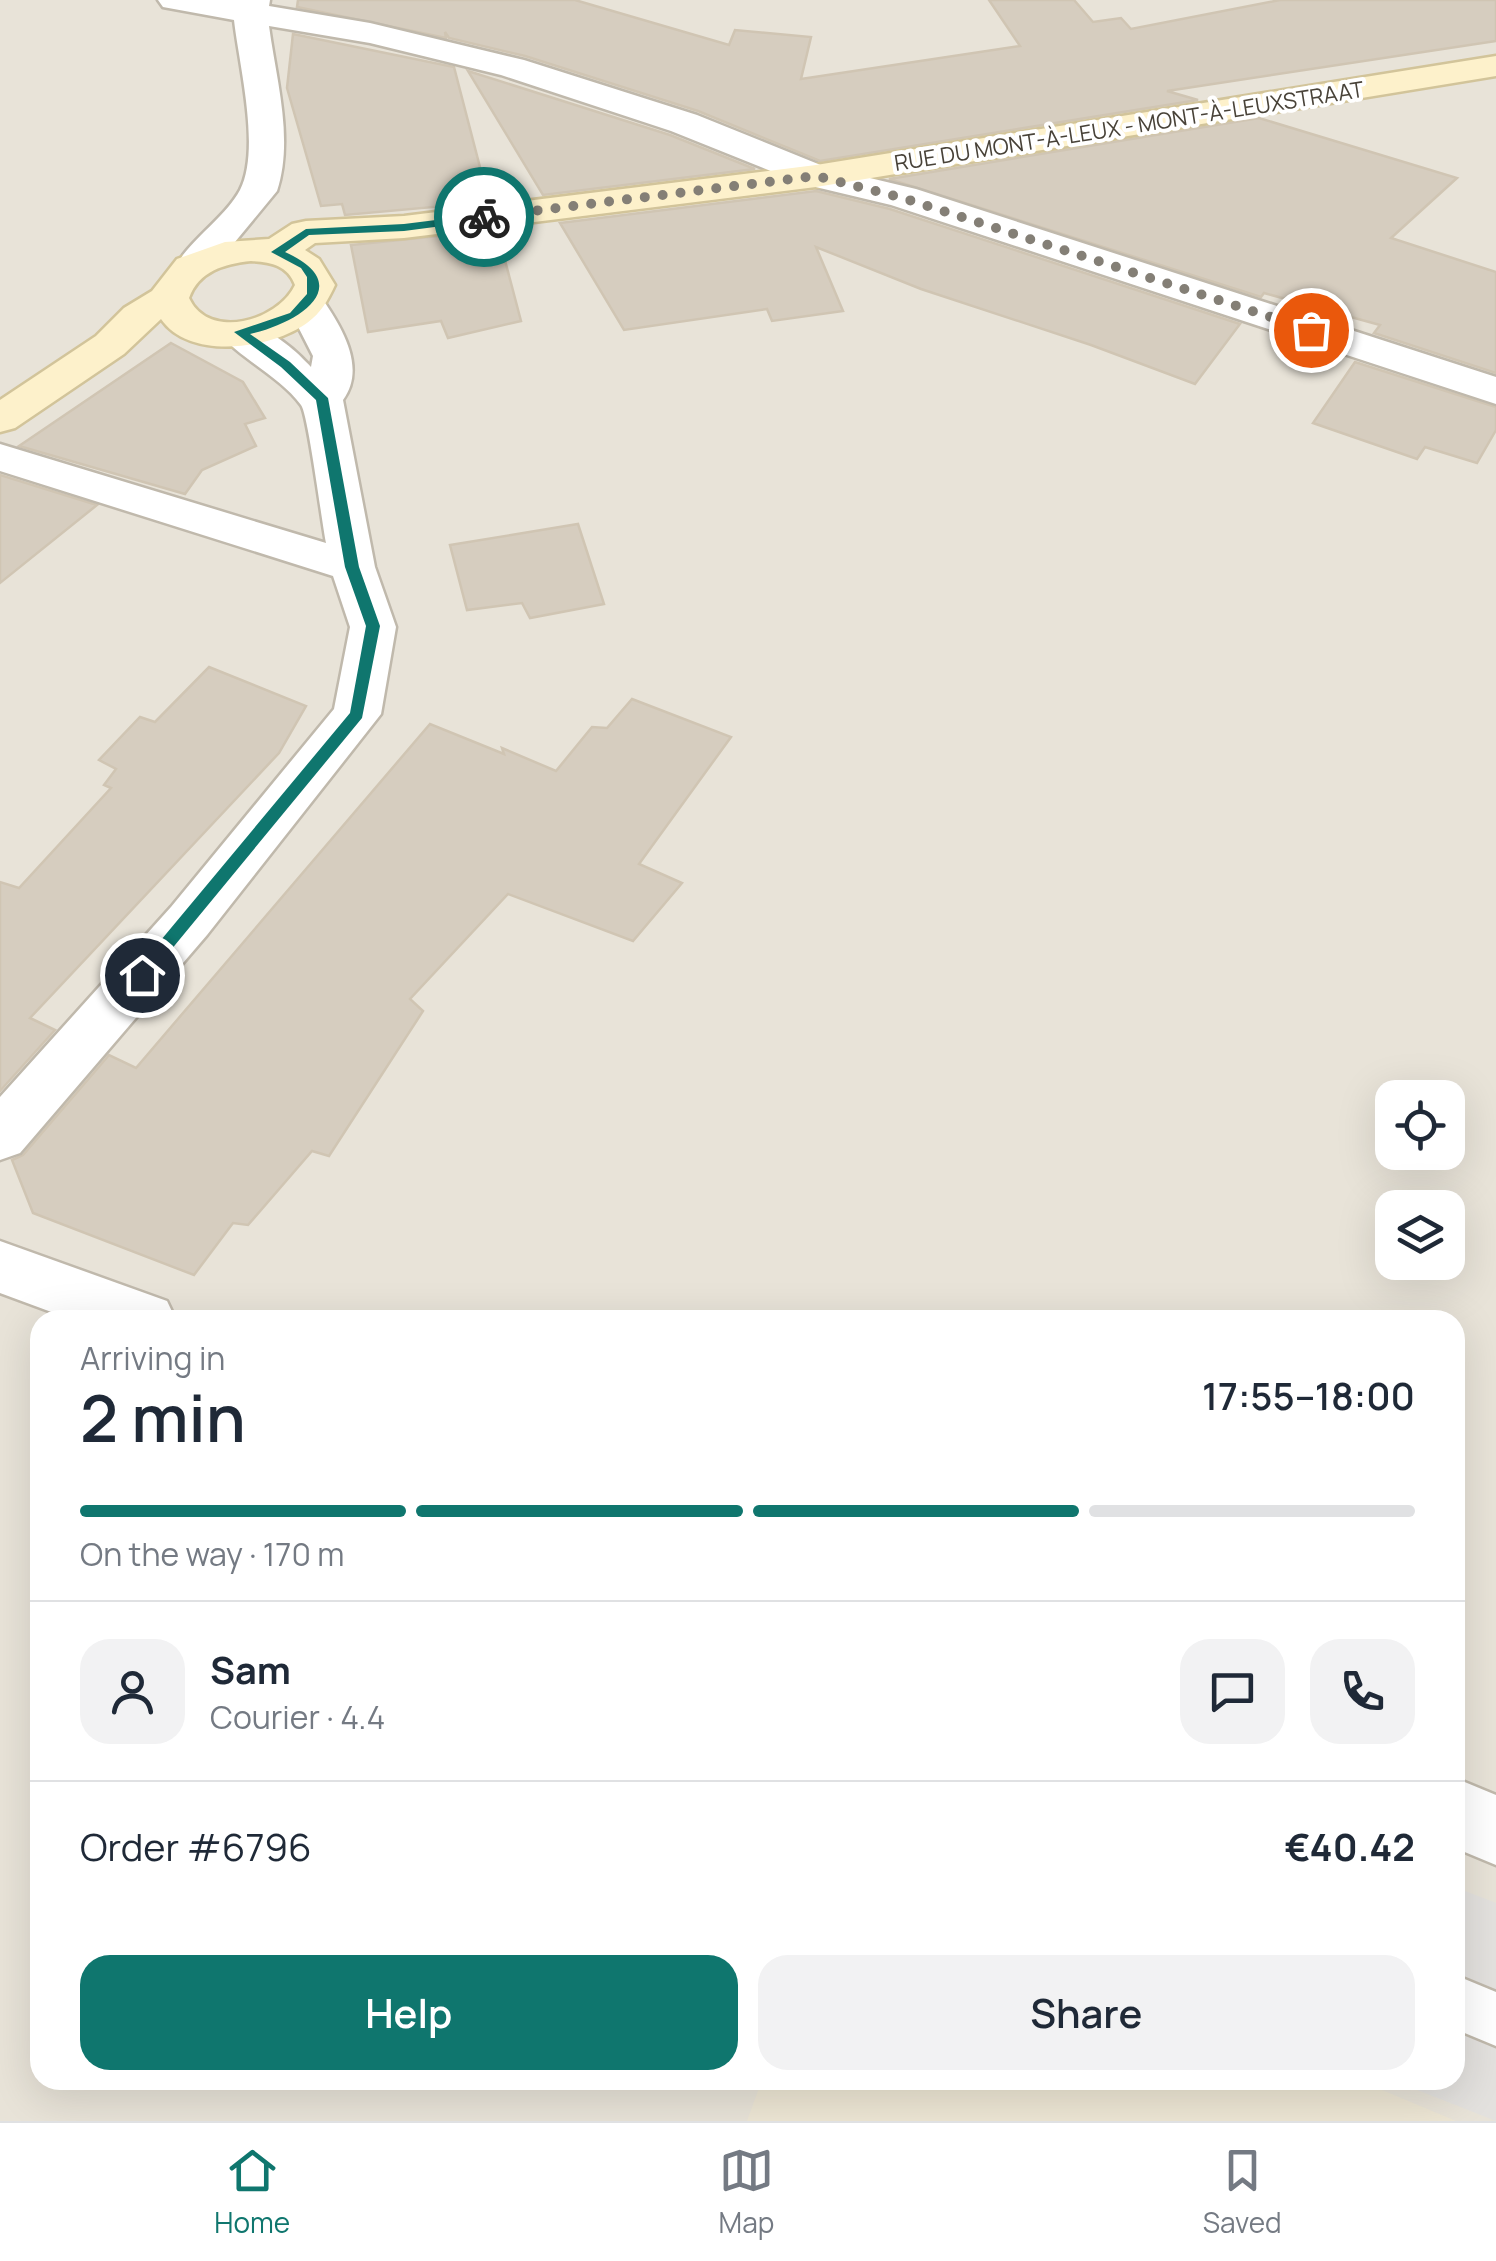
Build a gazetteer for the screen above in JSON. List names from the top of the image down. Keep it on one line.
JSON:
{"streets":{"main road":["RUE DU MONT-À-LEUX - MONT-À-LEUXSTRAAT"]},"page":{"heading":["2 min","Arriving in","17:55–18:00"],"panel":["Sam","Courier · 4.4","Order #6796","€40.42"],"bar":"On the way · 170 m","buttons":["Help","Share"],"tabs":["Home","Map","Saved"]}}
